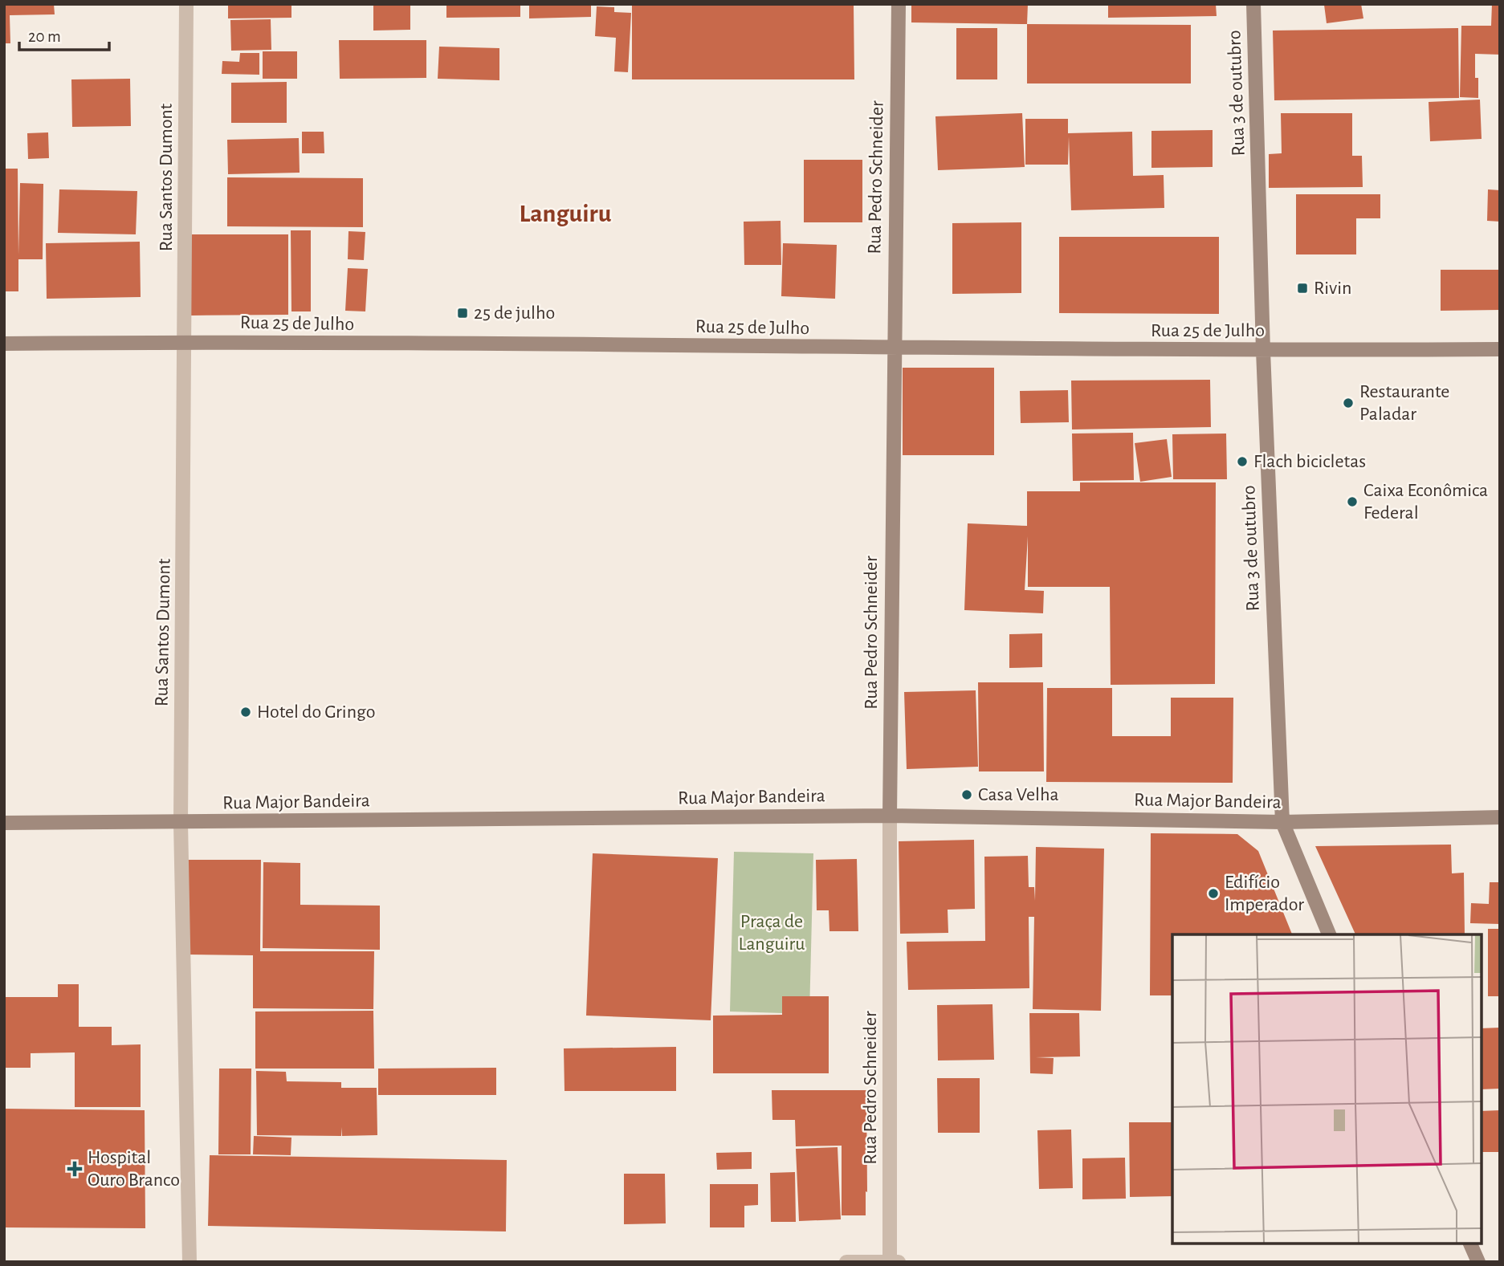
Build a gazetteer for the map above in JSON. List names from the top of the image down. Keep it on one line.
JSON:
{"streets":{"main road":["Rua 3 de outubro","Rua Pedro Schneider","Rua 25 de Julho","Rua Major Bandeira"],"street":["Rua Santos Dumont"]},"crossings":[["Rua 3 de outubro","Rua 25 de Julho"],["Rua 3 de outubro","Rua Major Bandeira"],["Rua Santos Dumont","Rua 25 de Julho"],["Rua Santos Dumont","Rua Major Bandeira"],["Rua Pedro Schneider","Rua 25 de Julho"],["Rua Pedro Schneider","Rua Major Bandeira"]],"districts":["Languiru"],"parks":["Praça de Languiru"],"places":{"transit":["Rivin","25 de julho"],"other":["Restaurante Paladar","Flach bicicletas","Caixa Econômica Federal","Hotel do Gringo","Casa Velha","Edifício Imperador"],"health":["Hospital Ouro Branco"]},"scale_bar":"20 m"}
